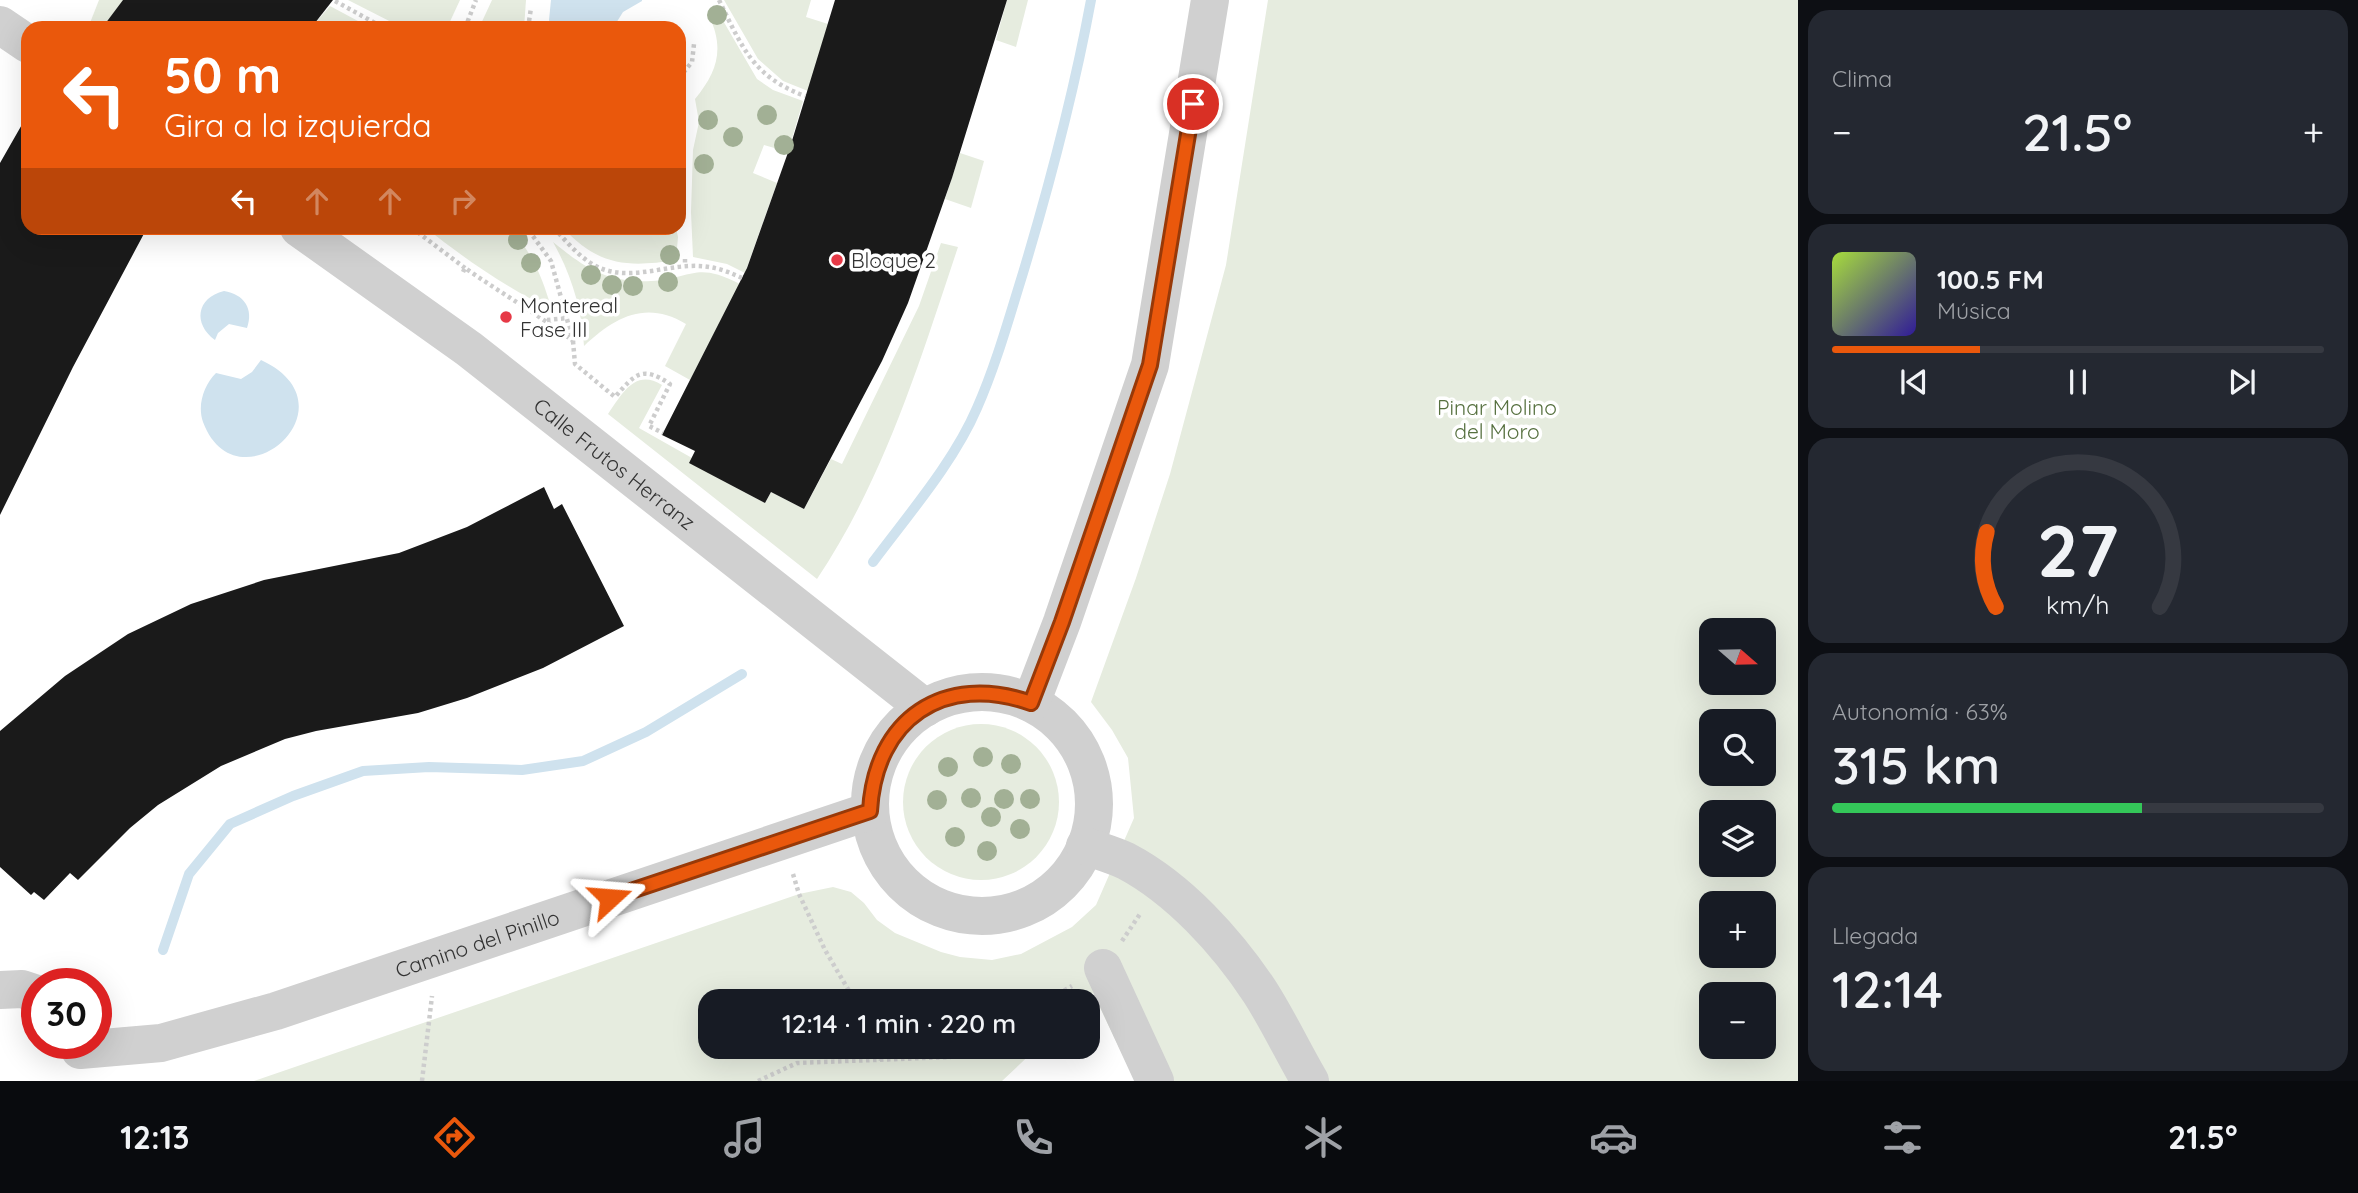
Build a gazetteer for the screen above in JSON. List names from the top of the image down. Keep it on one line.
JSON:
{"streets":{"street":["Calle Frutos Herranz","Camino del Pinillo"]},"crossings":[["Calle Frutos Herranz","Camino del Pinillo"]],"parks":["Pinar Molino del Moro"],"places":["Bloque 2","Montereal Fase III"],"north":"right","page":{"tile":["Clima",["Autonomía · 63%","315 km"],["Llegada","12:14"]],"turn":["50 m","Gira a la izquierda"],"heat":["−","21.5°","+"],"song":["100.5 FM","Música"],"map_buttons":["+","−"],"limit":"30","trip":"12:14 · 1 min · 220 m","tabs":["12:13","21.5°"],"gauge":["27","km/h"]}}
